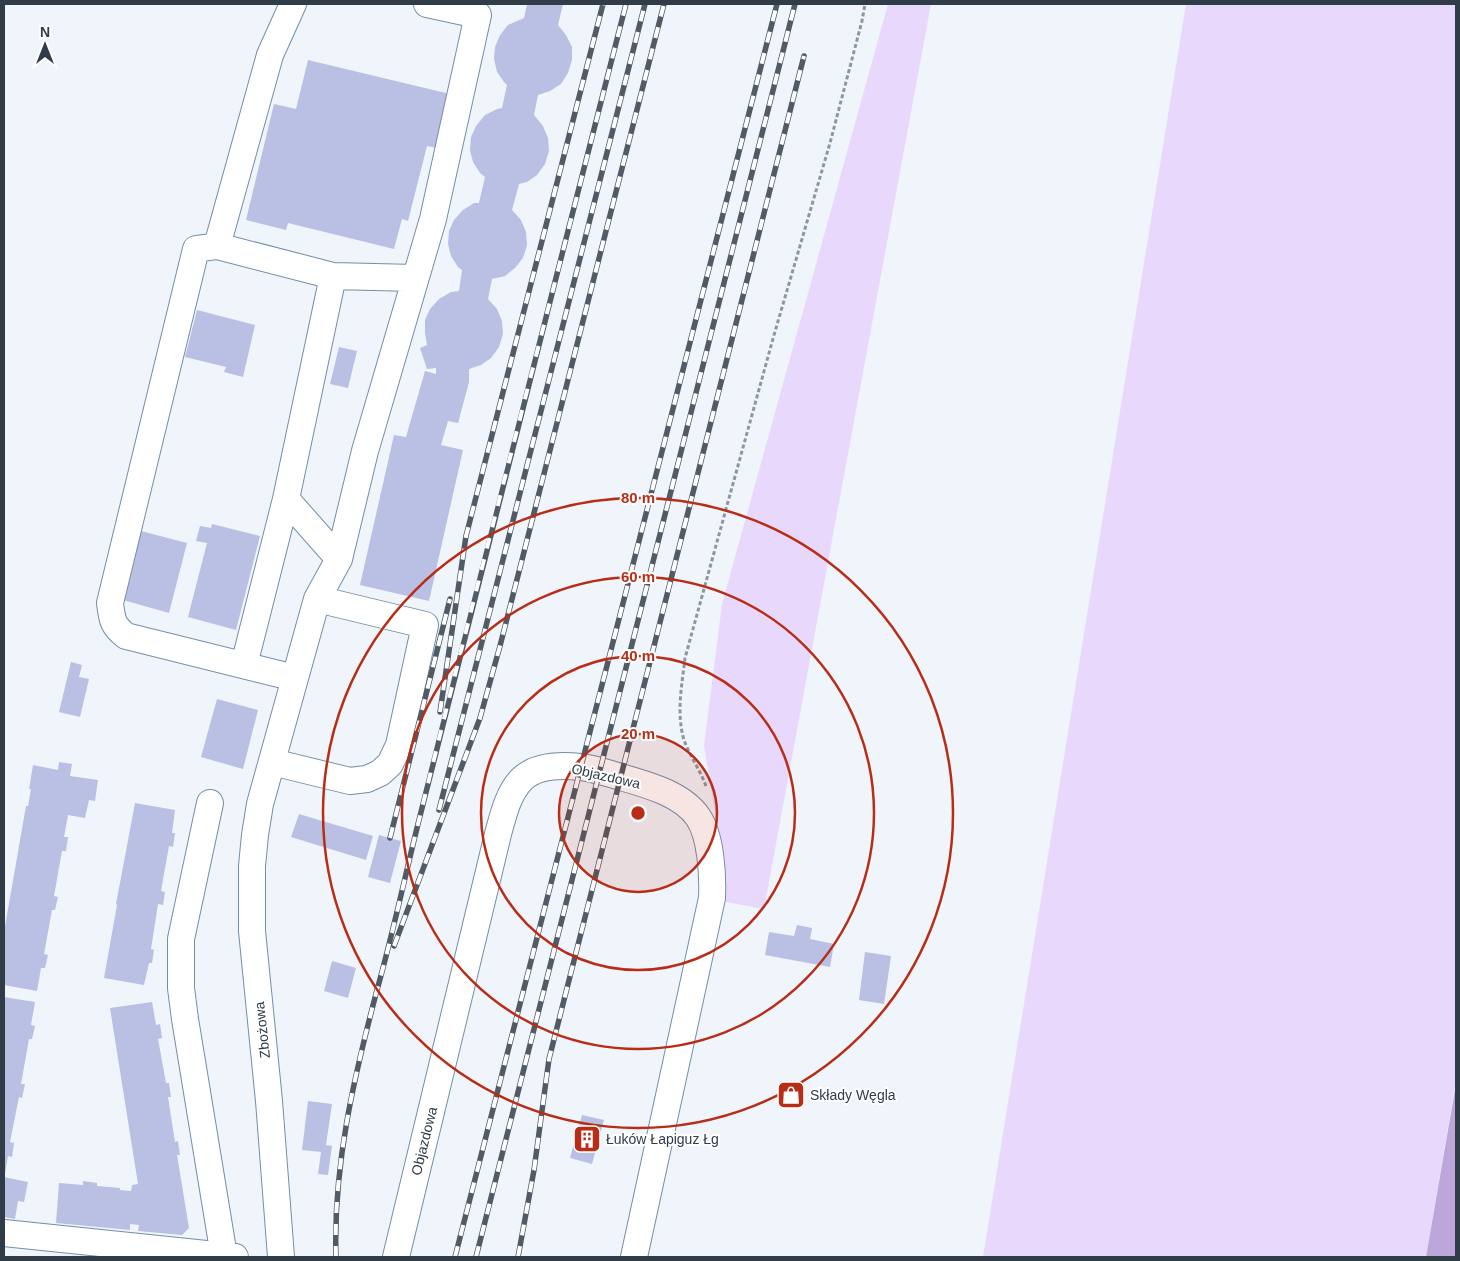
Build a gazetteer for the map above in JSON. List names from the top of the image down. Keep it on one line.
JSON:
{"streets":{"street":["Objazdowa","Zbożowa"]},"places":{"shop":["Składy Węgla"],"building":["Łuków Łapiguz Łg"]},"north":"top","rings":["80 m","60 m","40 m","20 m"]}
